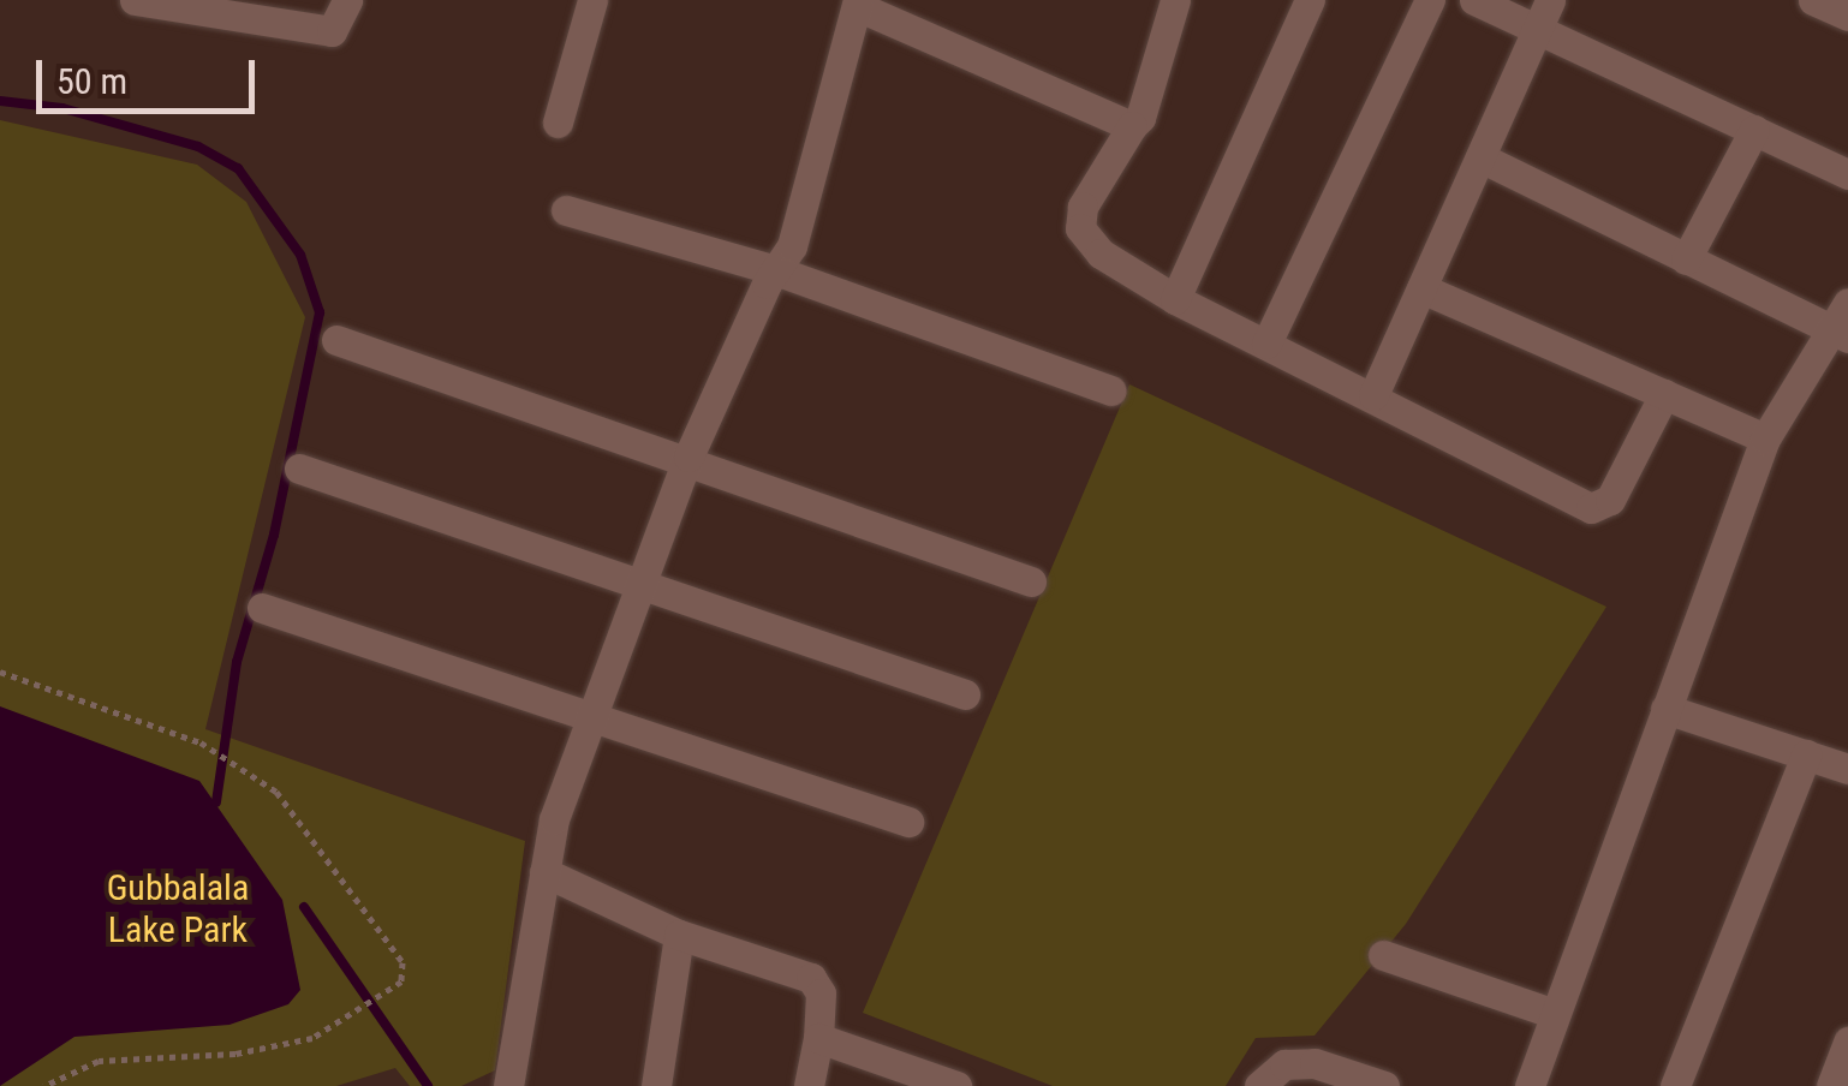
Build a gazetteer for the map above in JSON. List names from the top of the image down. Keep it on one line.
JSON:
{"parks":["Gubbalala Lake Park"],"scale_bar":"50 m"}
